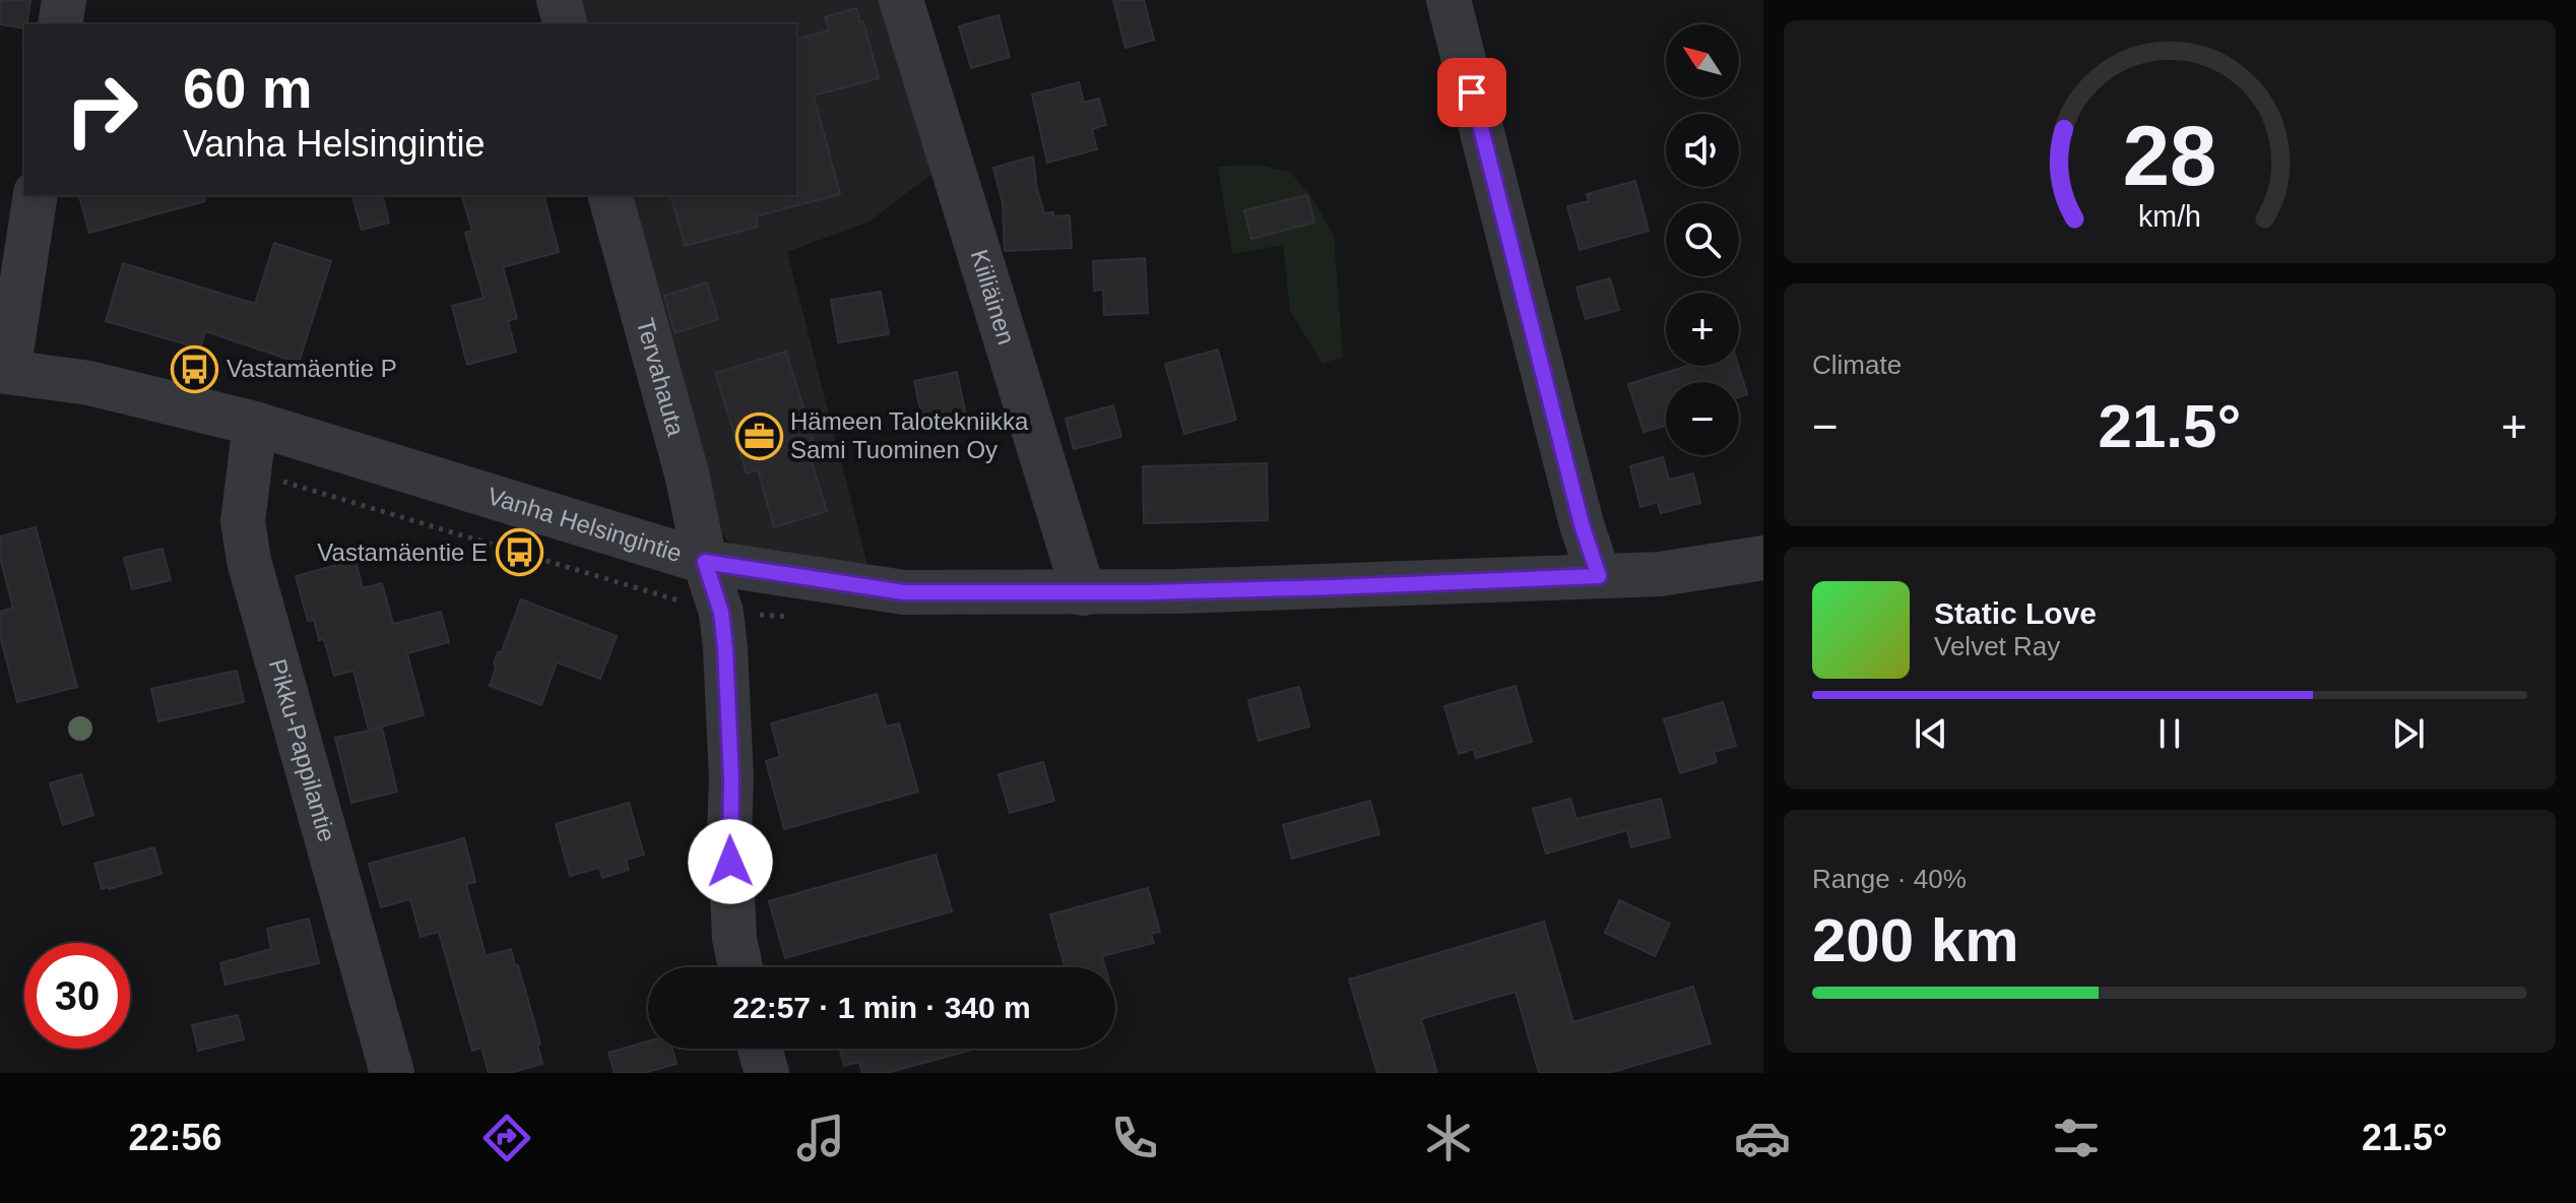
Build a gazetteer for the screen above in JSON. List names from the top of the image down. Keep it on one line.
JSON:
{"streets":{"street":["Kiiliäinen","Tervahauta","Vanha Helsingintie","Pikku-Pappilantie"]},"crossings":[["Kiiliäinen","Vanha Helsingintie"],["Tervahauta","Vanha Helsingintie"],["Vanha Helsingintie","Pikku-Pappilantie"]],"places":{"bus stop":["Vastamäentie P","Vastamäentie E"],"office":["Hämeen Talotekniikka Sami Tuominen Oy"]},"north":"top left","page":{"map_buttons":["+","−"],"turn":["60 m","Vanha Helsingintie"],"tile":["Climate",["Range · 40%","200 km"]],"heat":["−","21.5°","+"],"song":["Static Love","Velvet Ray"],"limit":"30","trip":"22:57 · 1 min · 340 m","tabs":["22:56","21.5°"],"gauge":["28","km/h"]}}
